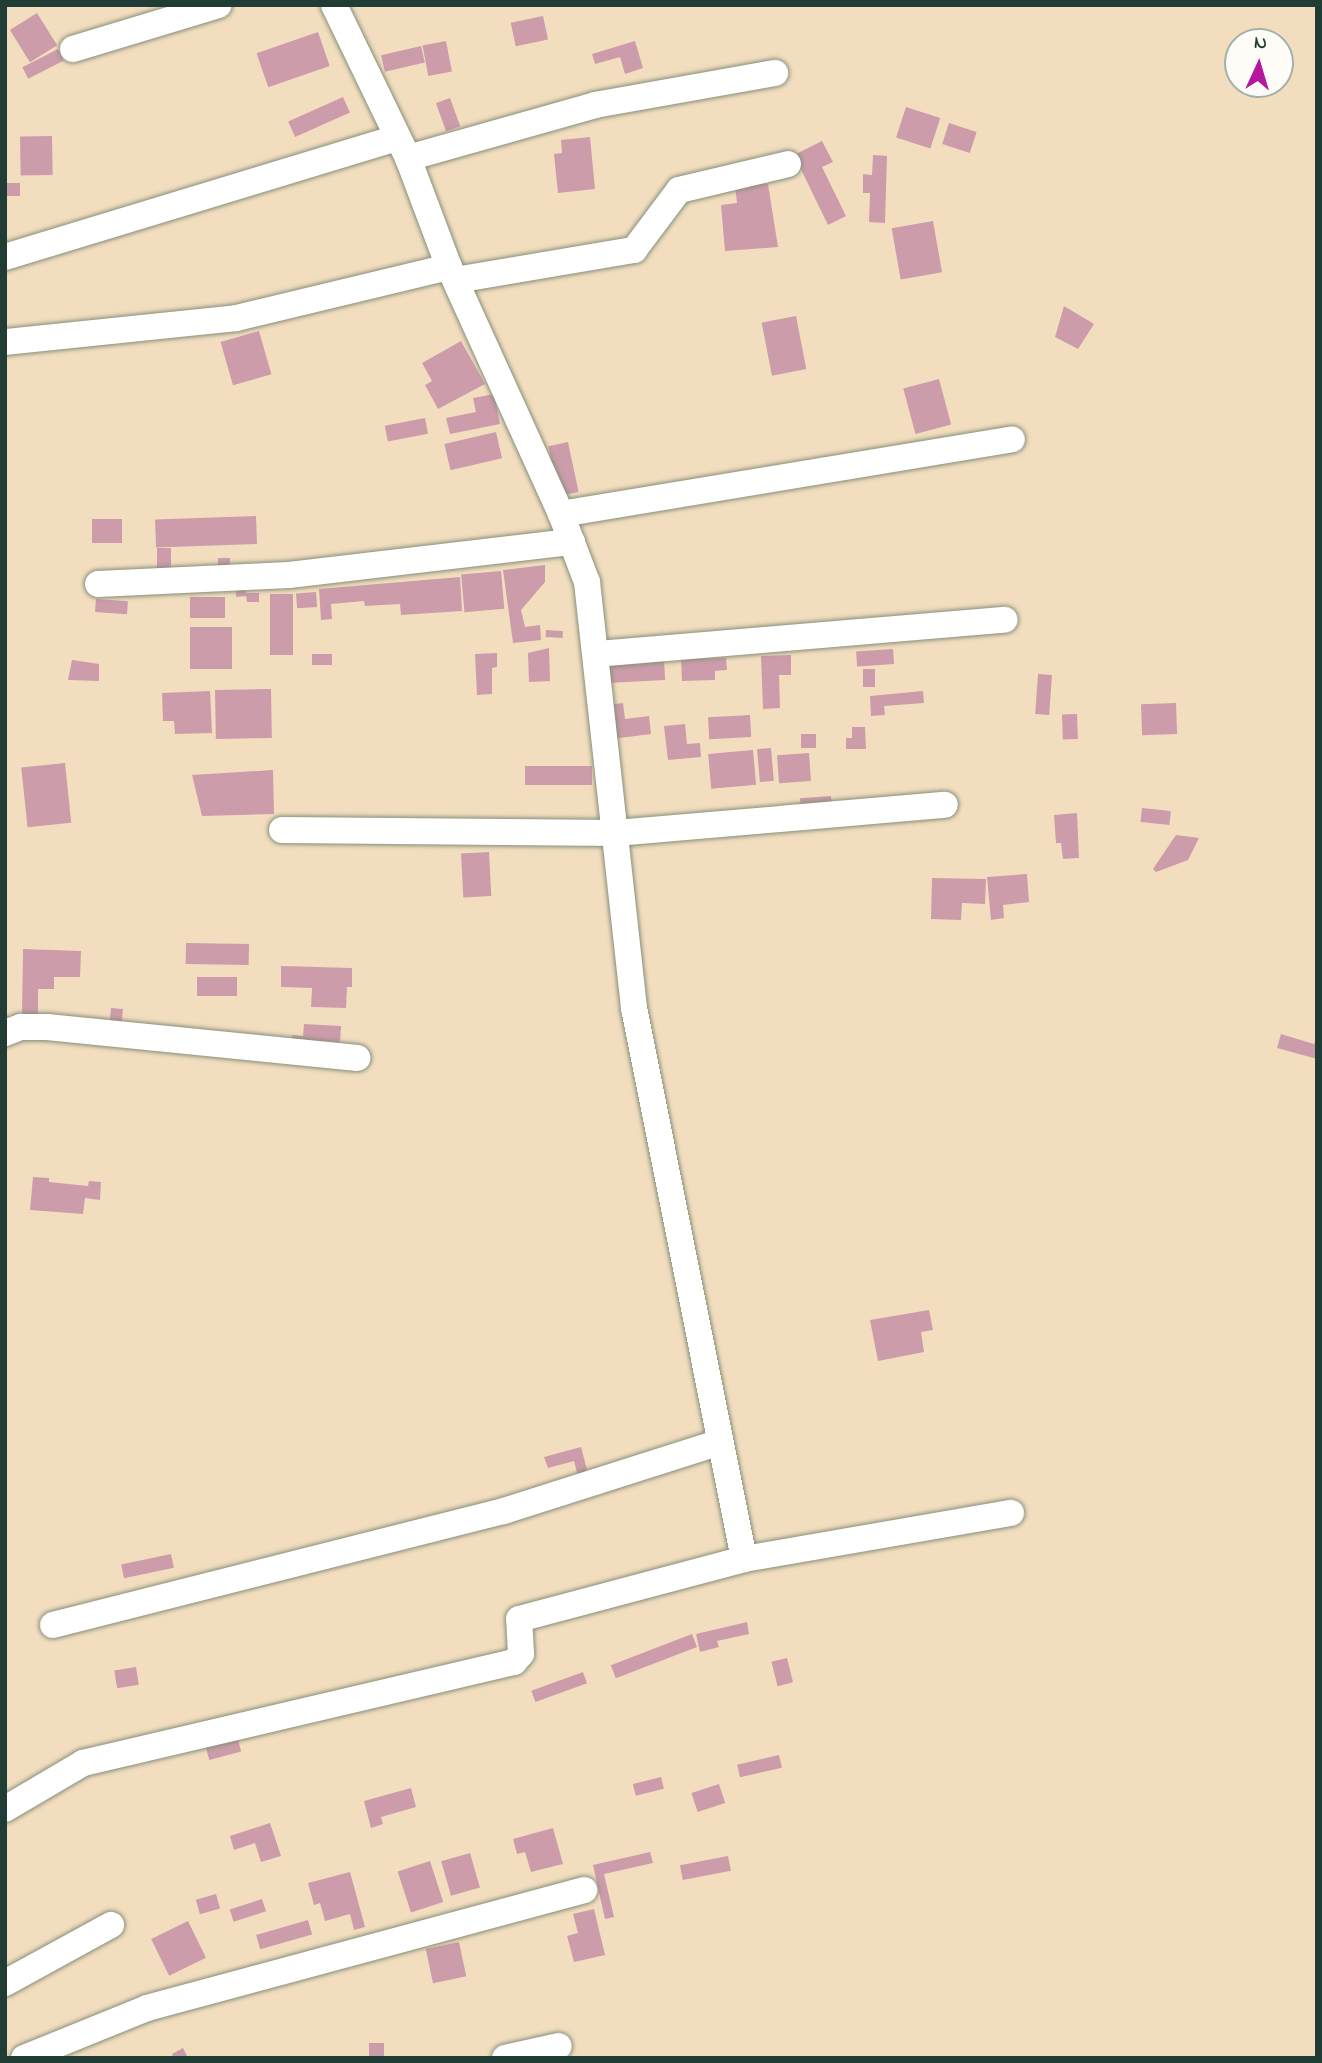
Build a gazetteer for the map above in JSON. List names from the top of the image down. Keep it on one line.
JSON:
{"north":"top"}
